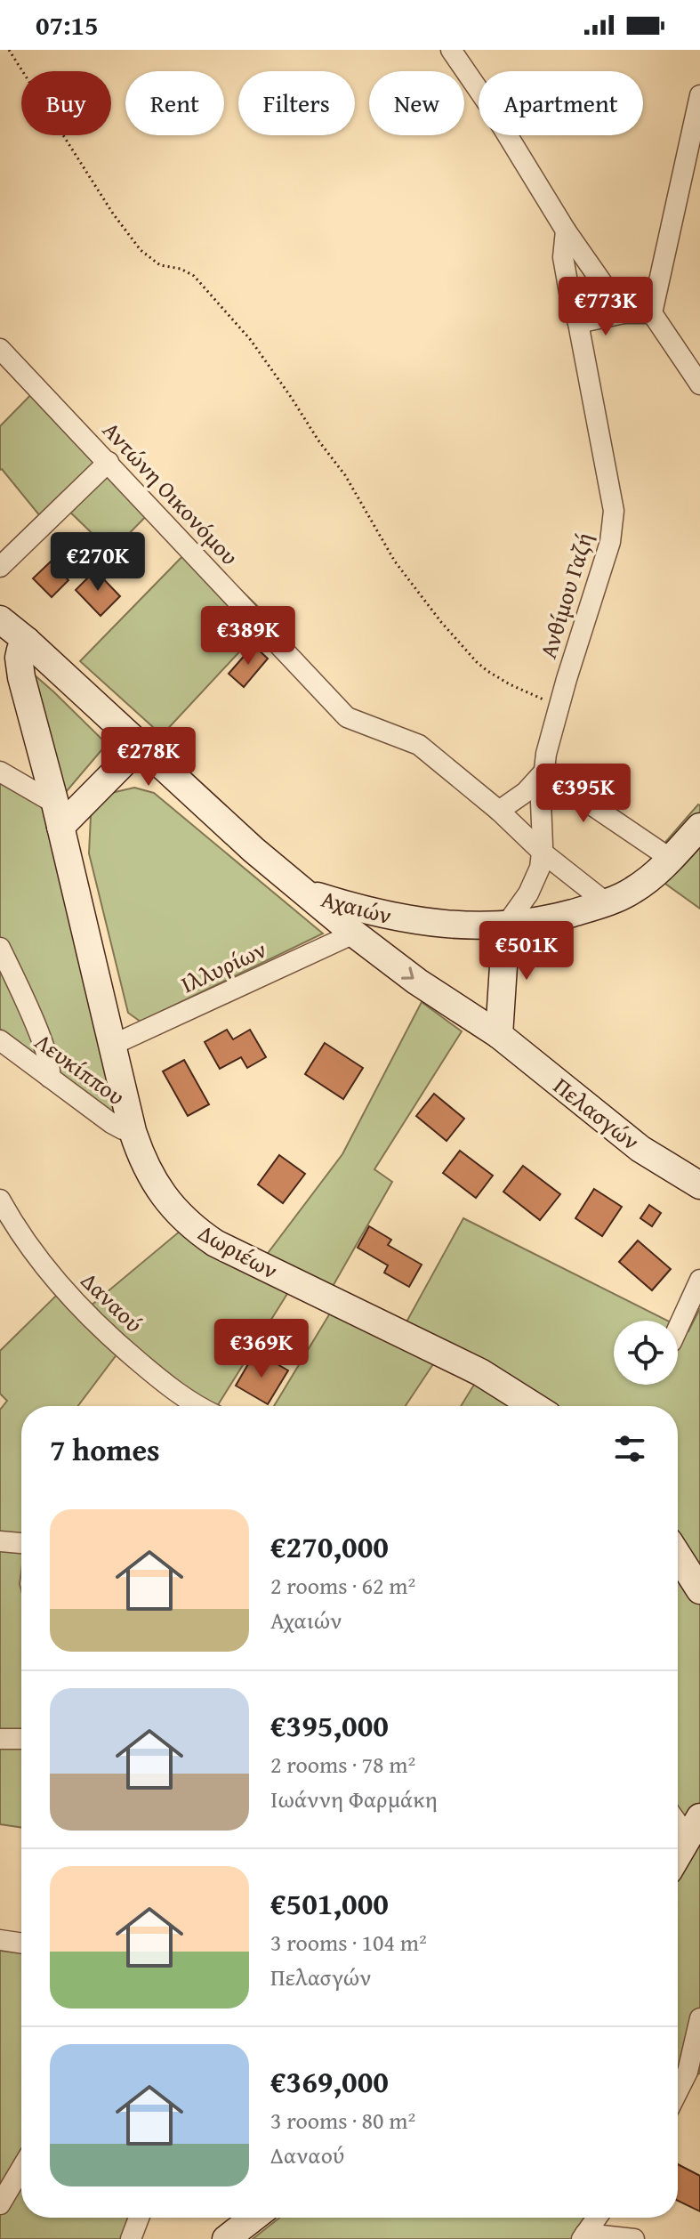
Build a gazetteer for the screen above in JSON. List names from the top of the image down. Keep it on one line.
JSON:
{"streets":{"main road":["Αχαιών","Πελασγών","Δωριέων"],"street":["Αντώνη Οικονόμου","Ανθίμου Γαζή","Ιλλυρίων","Λευκίππου","Δαναού"]},"crossings":[["Αντώνη Οικονόμου","Ανθίμου Γαζή"],["Αντώνη Οικονόμου","Αχαιών"],["Ανθίμου Γαζή","Αχαιών"],["Αχαιών","Πελασγών"],["Αχαιών","Δωριέων"],["Ιλλυρίων","Πελασγών"],["Ιλλυρίων","Δωριέων"],["Λευκίππου","Δωριέων"]],"one_way":["Πελασγών"],"page":{"status":"07:15","chip":["Buy","Rent","Filters","New","Apartment"],"price":["€773K","€270K","€389K","€278K","€395K","€501K","€369K"],"heading":"7 homes","list":[{"name":"€270,000","note":"2 rooms · 62 m² · Αχαιών"},{"name":"€395,000","note":"2 rooms · 78 m² · Ιωάννη Φαρμάκη"},{"name":"€501,000","note":"3 rooms · 104 m² · Πελασγών"},{"name":"€369,000","note":"3 rooms · 80 m² · Δαναού"}]}}
